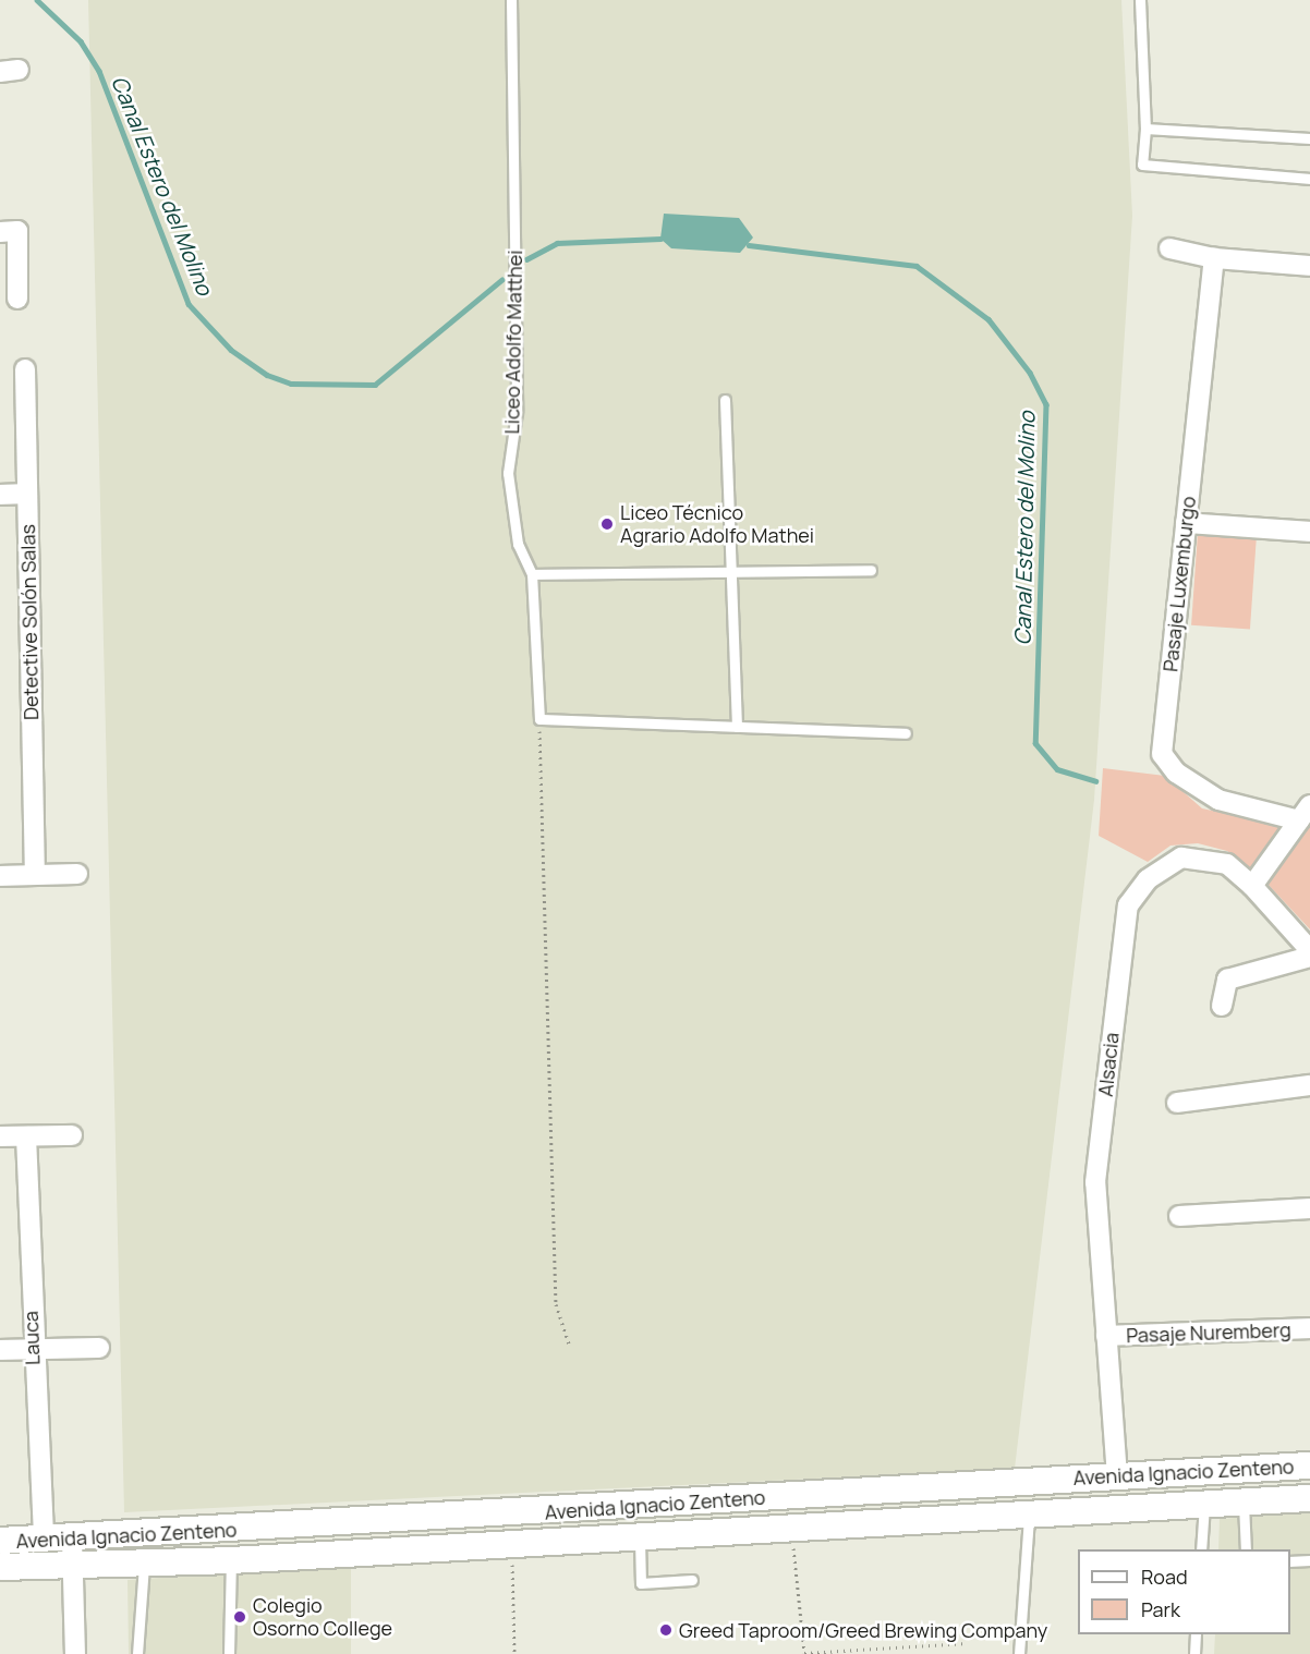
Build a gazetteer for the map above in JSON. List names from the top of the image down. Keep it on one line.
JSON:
{"streets":{"main road":["Avenida Ignacio Zenteno"],"street":["Pasaje Luxemburgo","Detective Solón Salas","Alsacia","Pasaje Nuremberg","Lauca"],"lane":["Liceo Adolfo Matthei"]},"crossings":[["Alsacia","Pasaje Nuremberg"],["Alsacia","Avenida Ignacio Zenteno"],["Lauca","Avenida Ignacio Zenteno"]],"water":["Canal Estero del Molino"],"places":["Liceo Técnico Agrario Adolfo Mathei","Colegio Osorno College","Greed Taproom/Greed Brewing Company"],"legend":["Road","Park"]}
